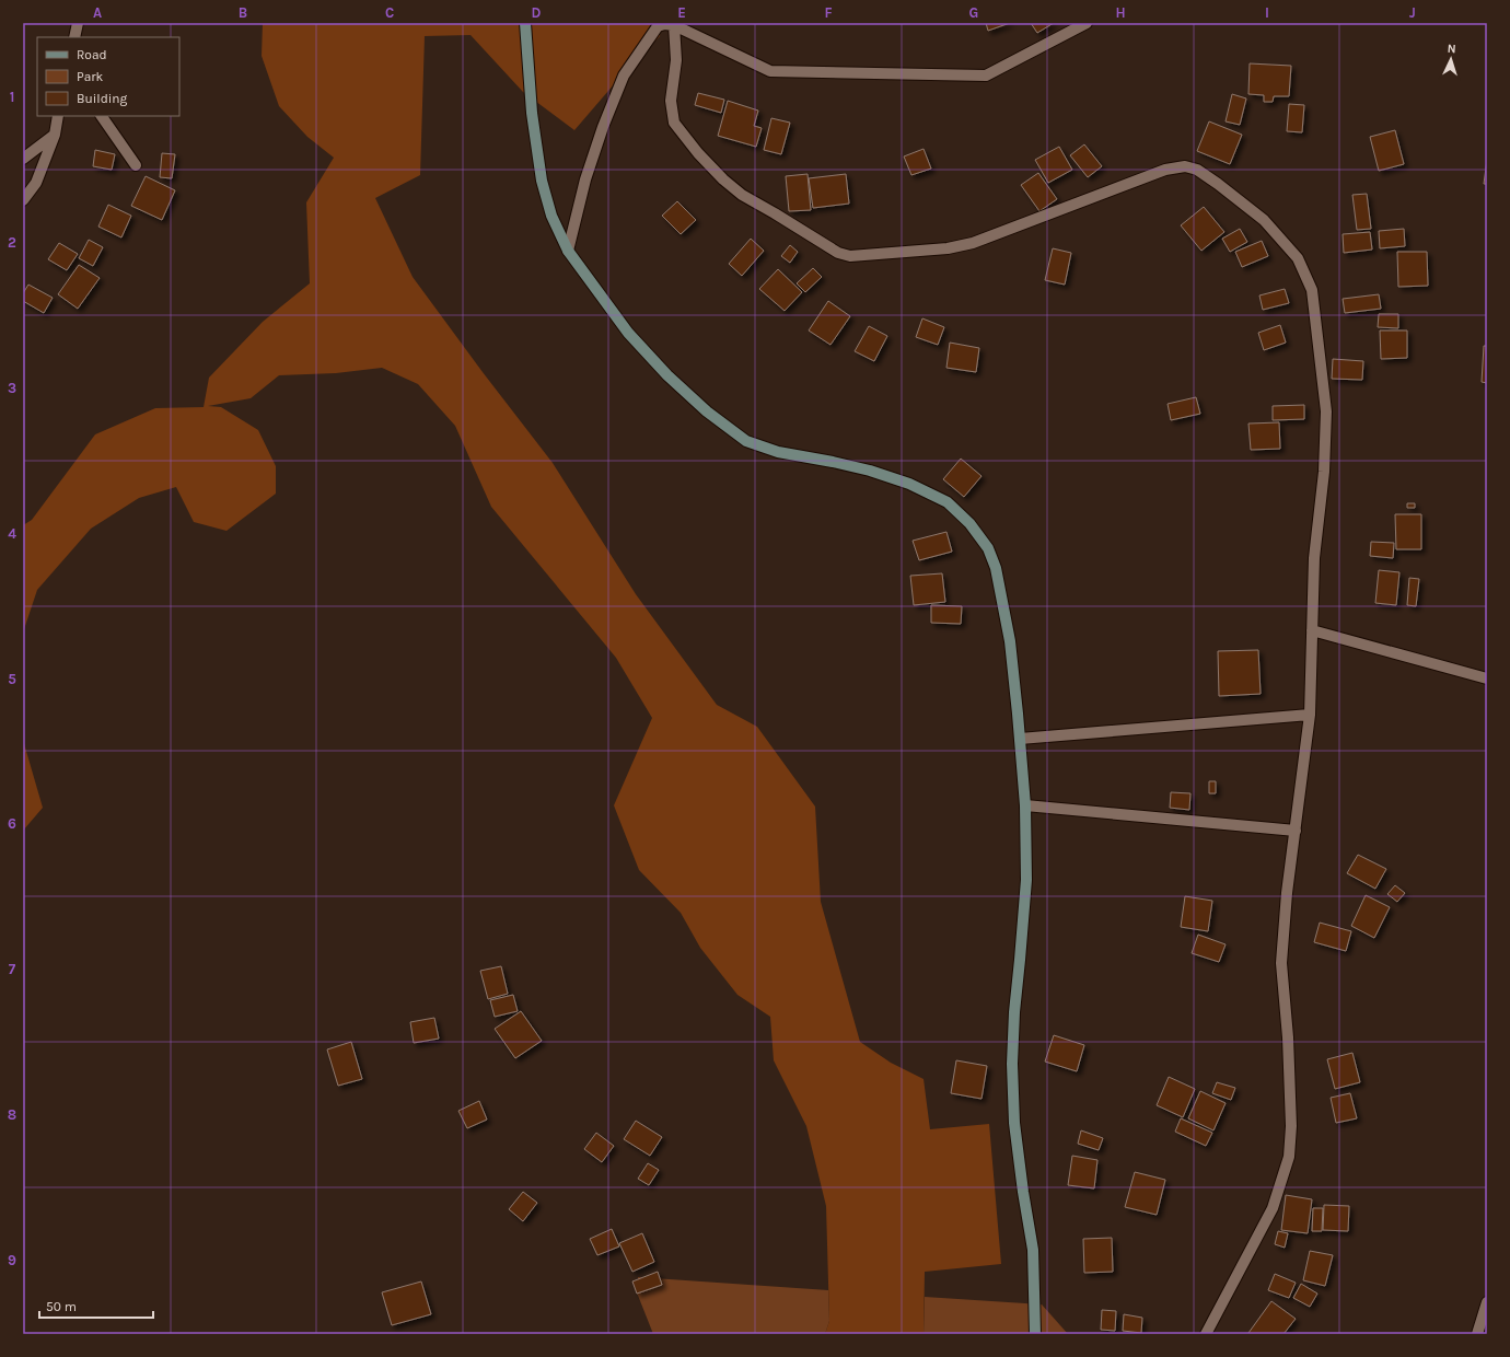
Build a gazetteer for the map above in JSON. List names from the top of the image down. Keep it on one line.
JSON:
{"legend":["Road","Park","Building"],"scale_bar":"50 m","north":"top","grid":{"columns":["A","B","C","D","E","F","G","H","I","J"],"rows":["1","2","3","4","5","6","7","8","9"]}}
